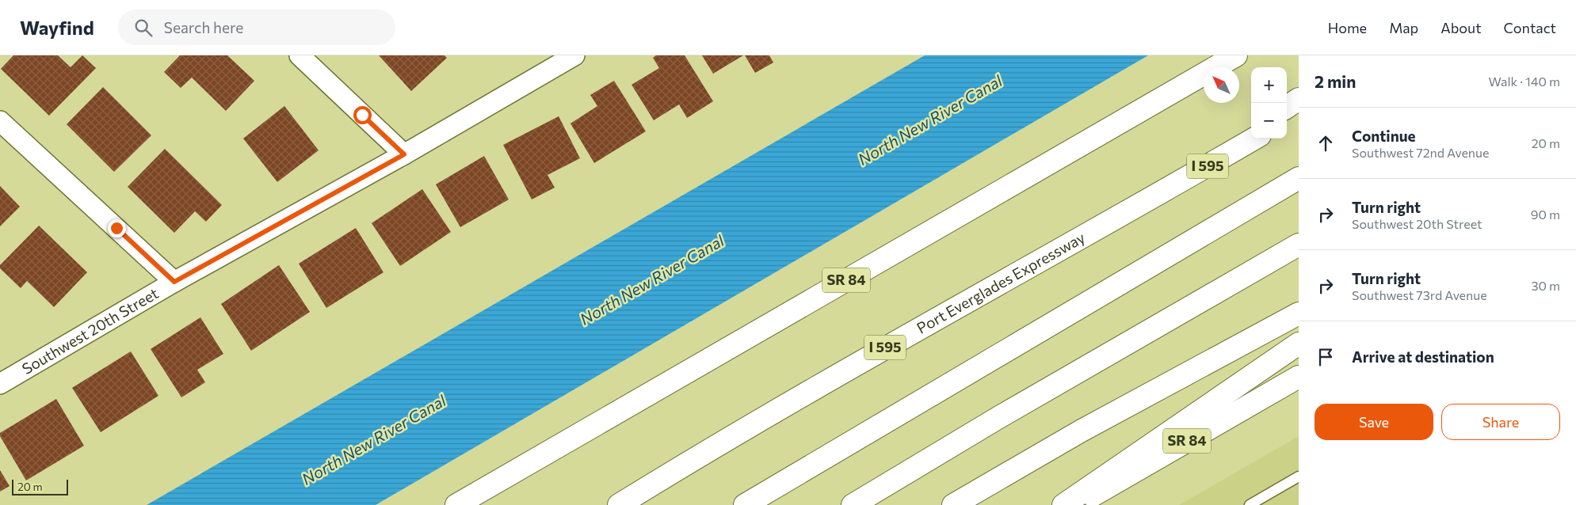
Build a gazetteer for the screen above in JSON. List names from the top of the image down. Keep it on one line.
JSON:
{"streets":{"main road":["I 595","SR 84","Port Everglades Expressway"],"street":["Southwest 20th Street"]},"water":["North New River Canal"],"scale_bar":"20 m","north":"top left","page":{"header":"Wayfind","search":"Search here","nav":["Home","Map","About","Contact"],"heading":["2 min","Walk · 140 m"],"map_buttons":["+","−"],"list":[["Continue","Southwest 72nd Avenue","20 m"],["Turn right","Southwest 20th Street","90 m"],["Turn right","Southwest 73rd Avenue","30 m"],"Arrive at destination"],"buttons":["Save","Share"],"scale":"20 m"}}
